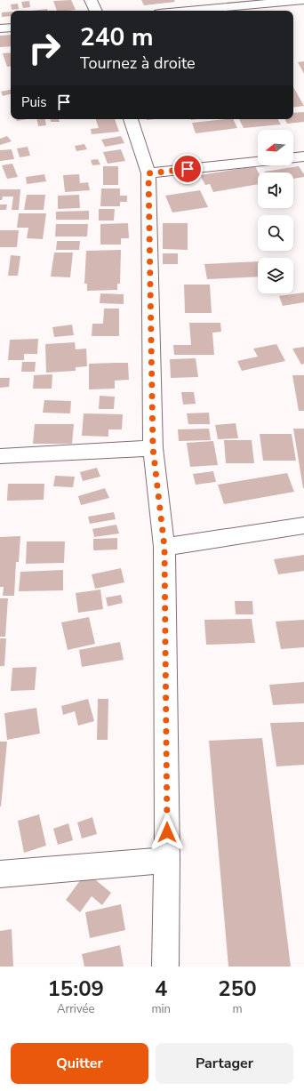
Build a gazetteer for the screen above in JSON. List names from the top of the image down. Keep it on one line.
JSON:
{"north":"left","page":{"turn":["240 m","Tournez à droite"],"then":"Puis","eta":["15:09","Arrivée","4","min","250","m"],"buttons":["Quitter","Partager"]}}
